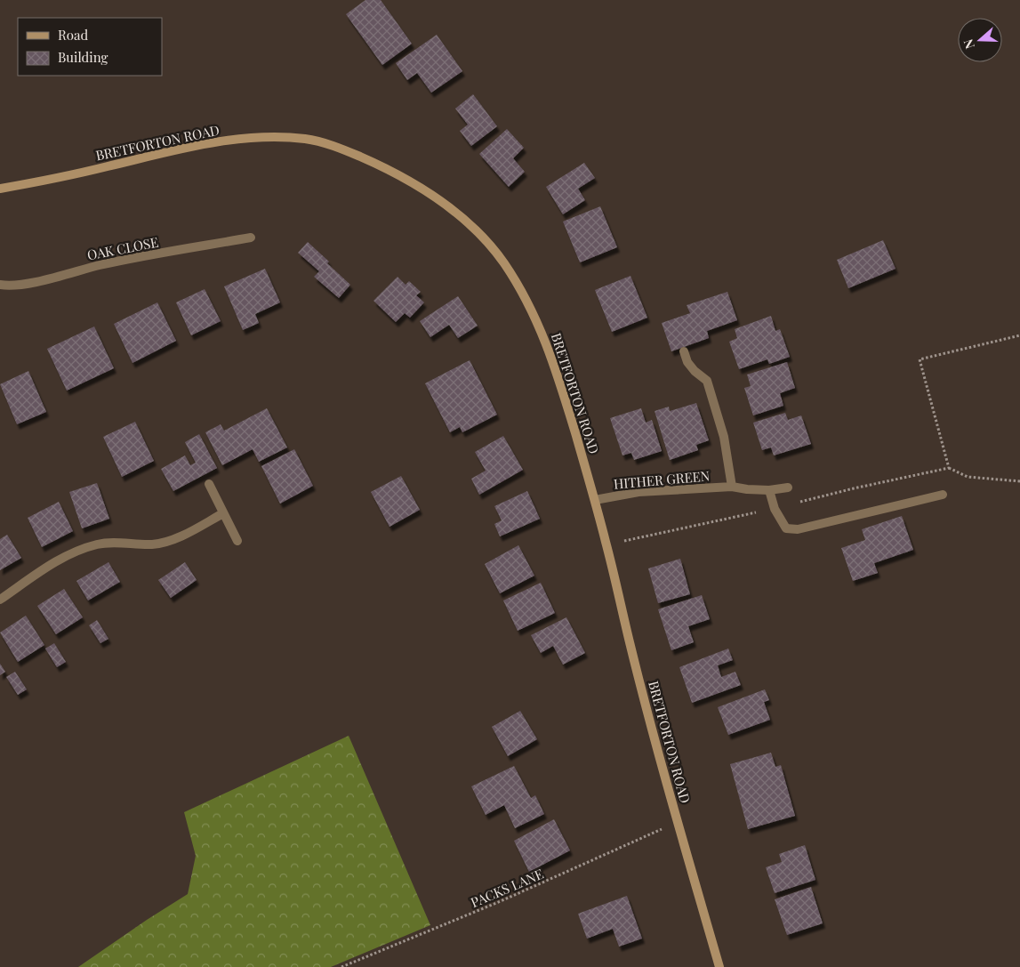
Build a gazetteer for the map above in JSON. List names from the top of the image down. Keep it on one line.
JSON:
{"streets":{"main road":["BRETFORTON ROAD"],"street":["OAK CLOSE","HITHER GREEN"],"path":["PACKS LANE"]},"crossings":[["BRETFORTON ROAD","HITHER GREEN"],["BRETFORTON ROAD","PACKS LANE"]],"legend":["Road","Building"],"north":"left"}
